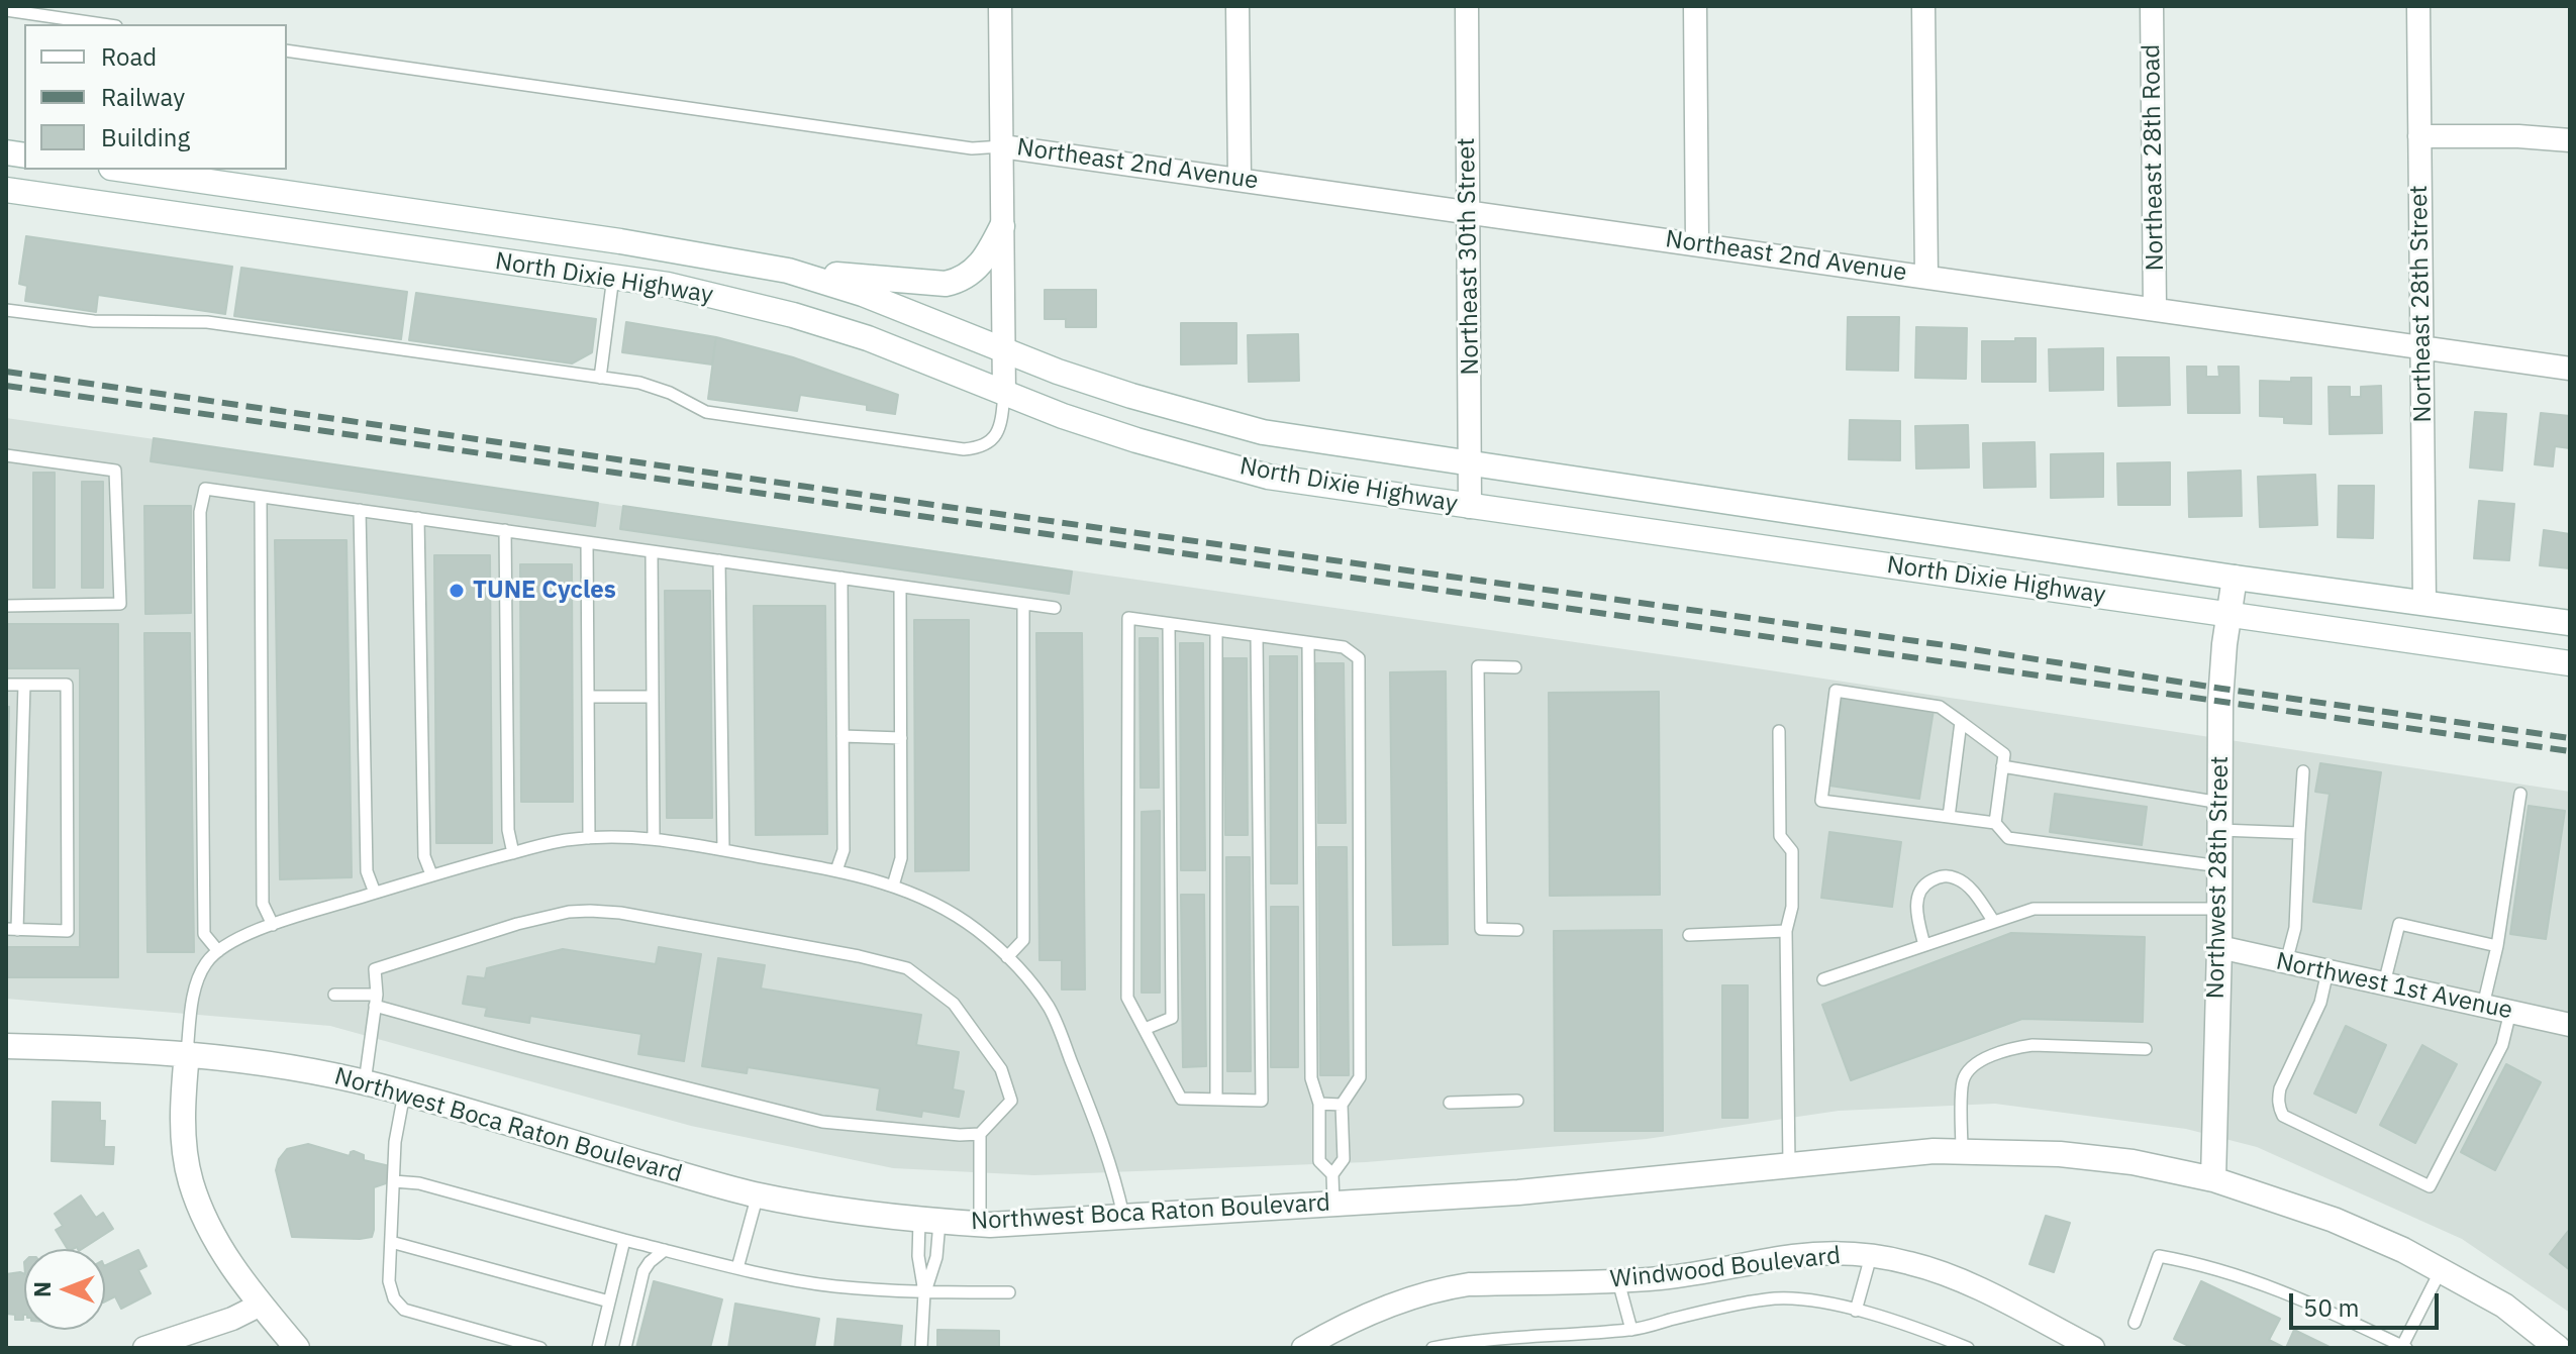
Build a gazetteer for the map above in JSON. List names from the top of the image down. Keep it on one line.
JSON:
{"streets":{"main road":["North Dixie Highway","Northwest 28th Street","Northwest Boca Raton Boulevard"],"street":["Northeast 28th Road","Northeast 2nd Avenue","Northeast 30th Street","Northeast 28th Street","Northwest 1st Avenue","Windwood Boulevard"]},"crossings":[["Northeast 28th Road","Northeast 2nd Avenue"],["Northeast 2nd Avenue","Northeast 30th Street"],["Northeast 2nd Avenue","Northeast 28th Street"],["Northeast 30th Street","North Dixie Highway"],["North Dixie Highway","Northeast 28th Street"],["North Dixie Highway","Northwest 28th Street"],["Northwest 28th Street","Northwest 1st Avenue"],["Northwest 28th Street","Northwest Boca Raton Boulevard"]],"places":["TUNE Cycles"],"legend":["Road","Railway","Building"],"scale_bar":"50 m","north":"left"}
